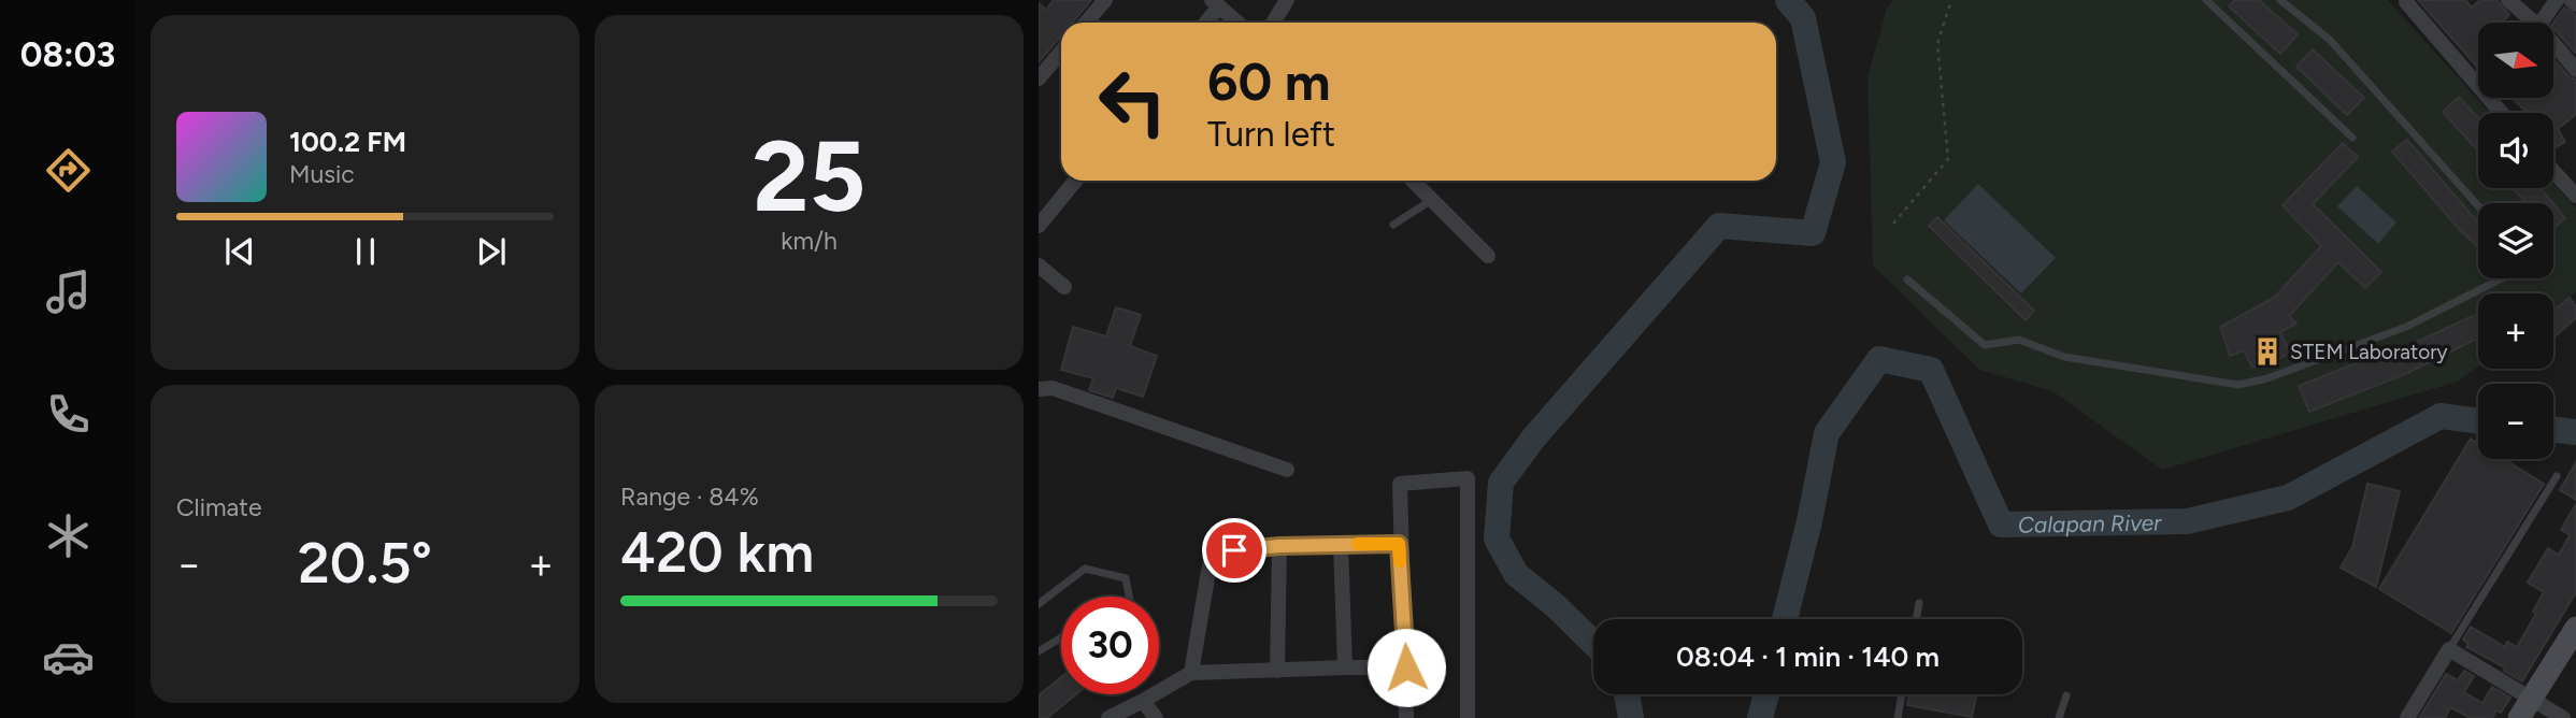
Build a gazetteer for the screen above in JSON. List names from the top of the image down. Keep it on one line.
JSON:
{"water":["Calapan River"],"places":{"building":["STEM Laboratory"]},"north":"right","page":{"tabs":"08:03","tile":[["25","km/h"],"Climate",["Range · 84%","420 km"]],"map_buttons":["+","−"],"turn":["60 m","Turn left"],"song":["100.2 FM","Music"],"heat":["−","20.5°","+"],"limit":"30","trip":"08:04 · 1 min · 140 m"}}
